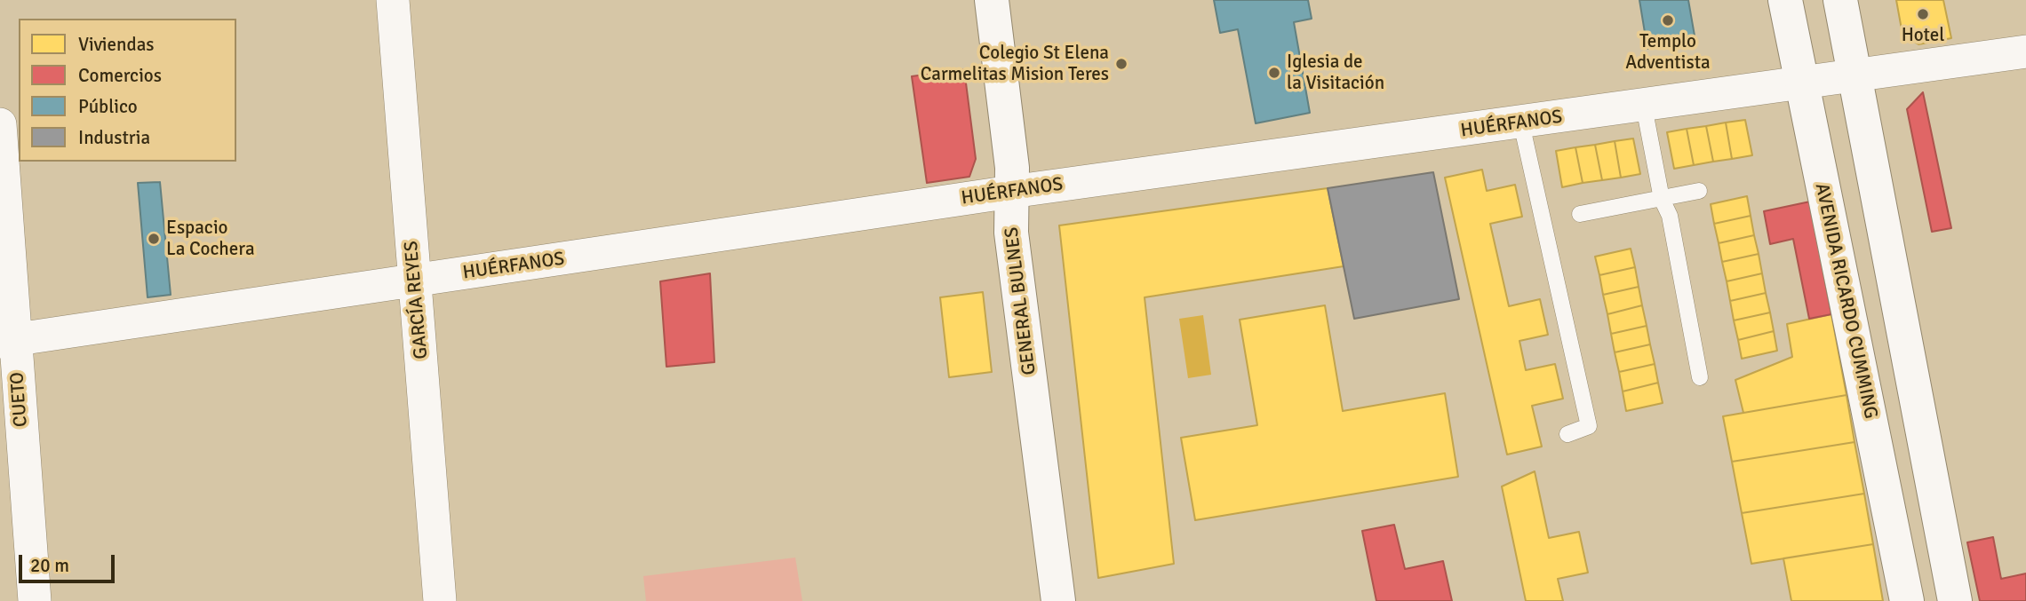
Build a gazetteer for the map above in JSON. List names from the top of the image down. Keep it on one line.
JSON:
{"streets":{"main road":["GENERAL BULNES","AVENIDA RICARDO CUMMING"],"street":["HUÉRFANOS","GARCÍA REYES","CUETO"]},"crossings":[["HUÉRFANOS","GARCÍA REYES"],["HUÉRFANOS","GENERAL BULNES"],["HUÉRFANOS","AVENIDA RICARDO CUMMING"],["HUÉRFANOS","CUETO"]],"places":["Hotel","Templo Adventista","Colegio St Elena Carmelitas Mision Teres","Iglesia de la Visitación","Espacio La Cochera"],"legend":["Viviendas","Comercios","Público","Industria"],"scale_bar":"20 m"}
